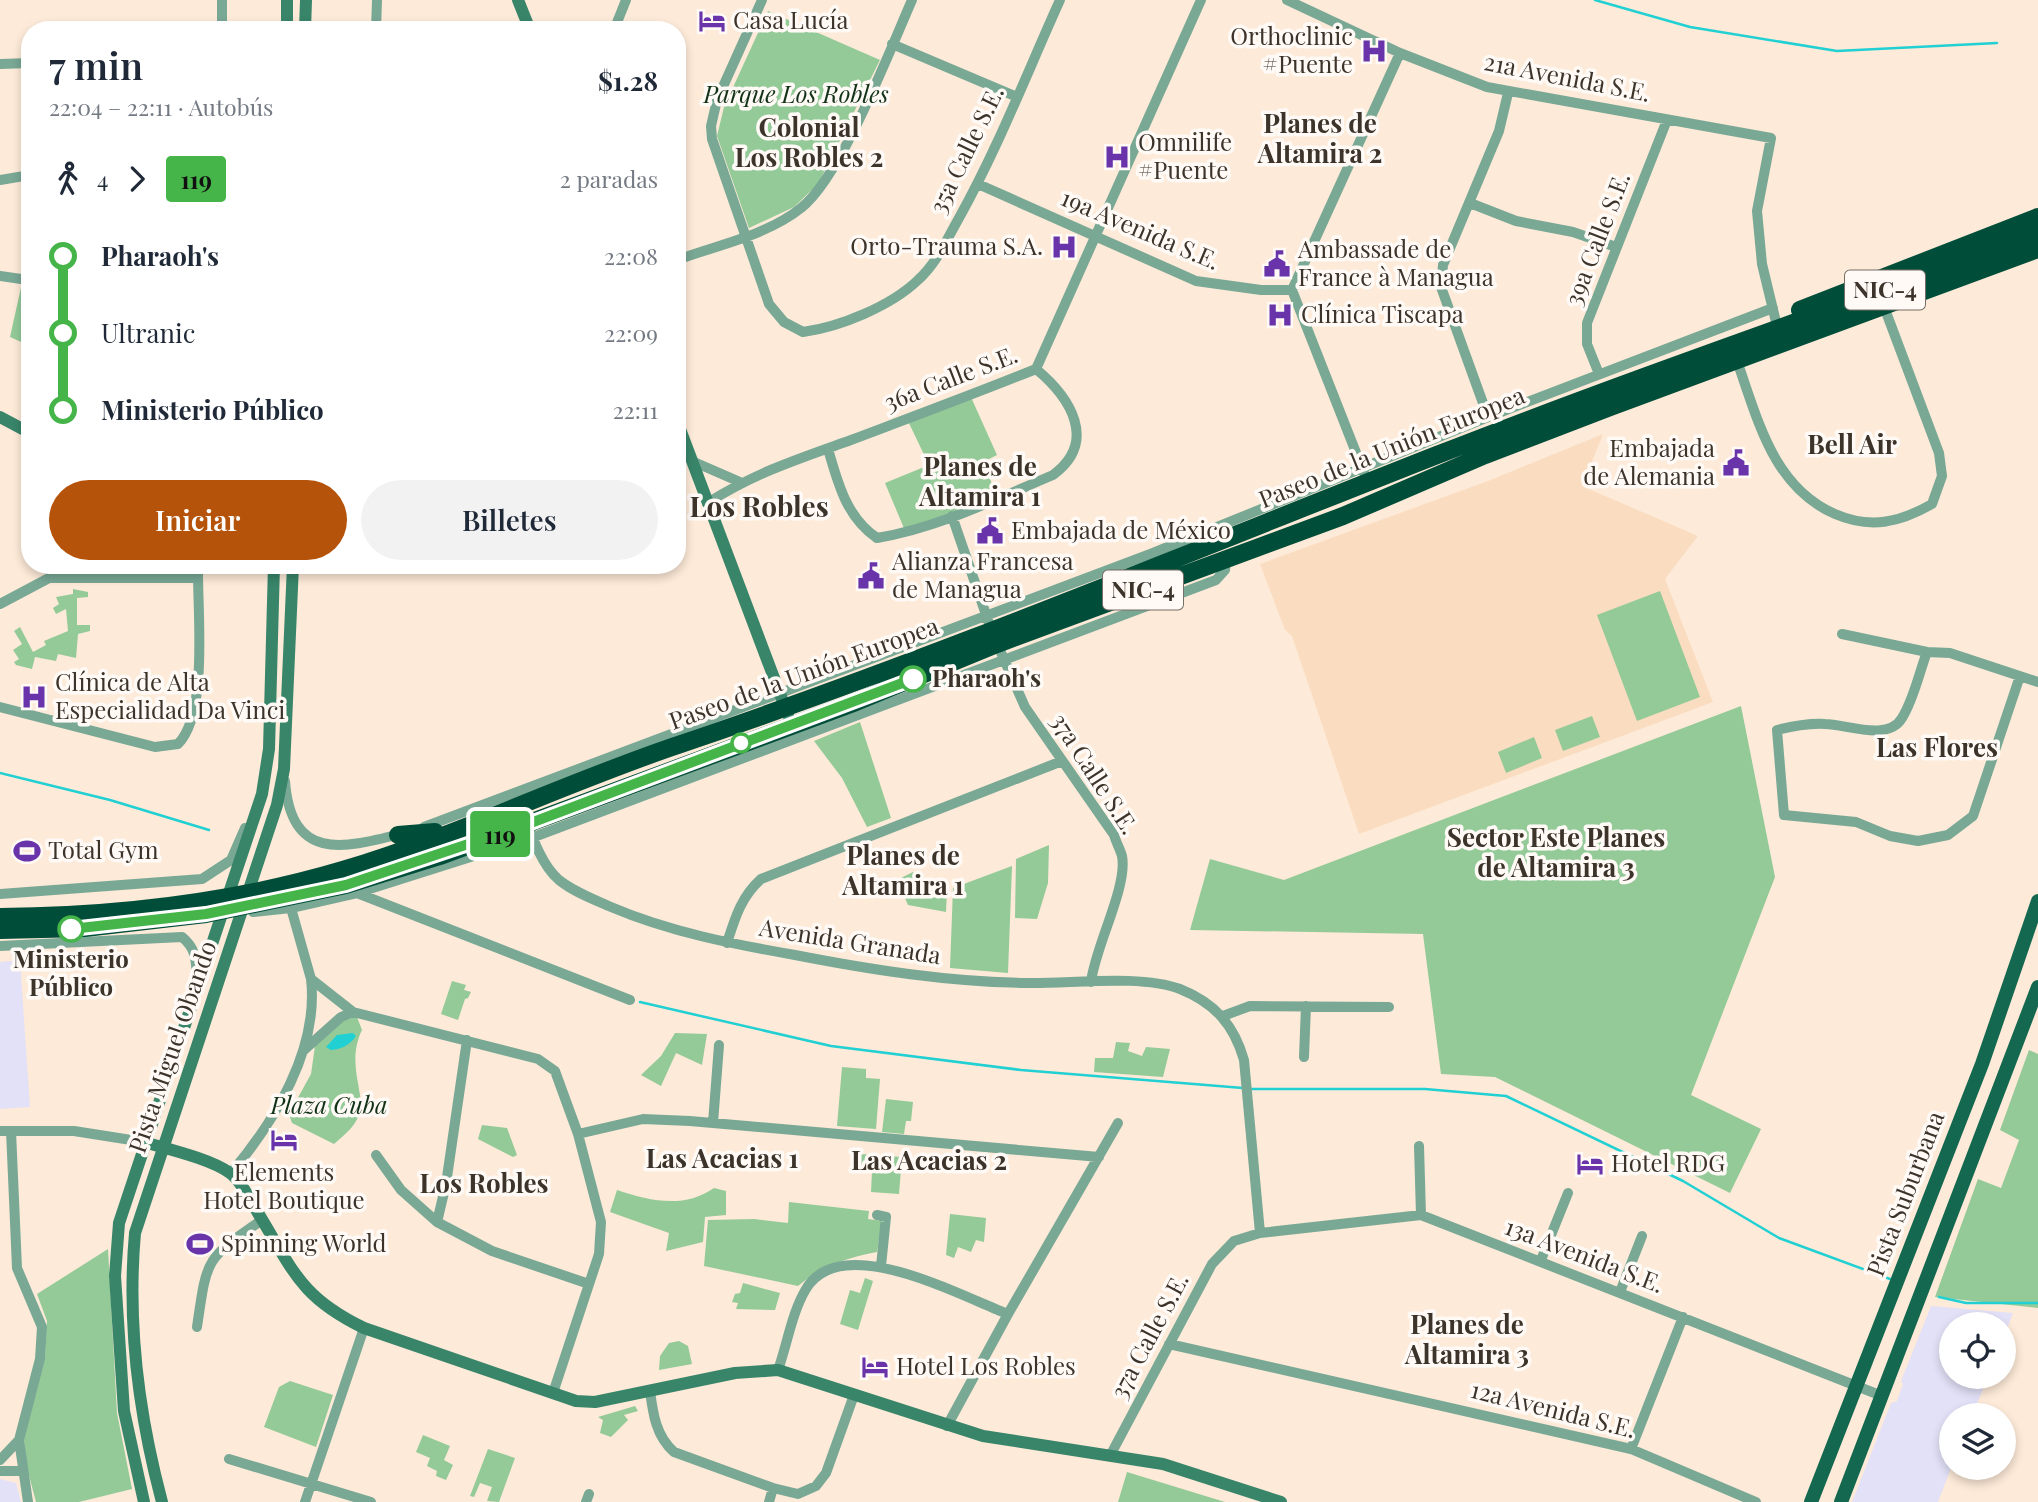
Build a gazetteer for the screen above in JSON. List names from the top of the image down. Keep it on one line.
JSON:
{"streets":{"highway":["NIC-4","Paseo de la Unión Europea"],"main road":["Pista Miguel Obando","Pista Suburbana"],"street":["21a Avenida S.E.","35a Calle S.E.","19a Avenida S.E.","39a Calle S.E.","36a Calle S.E.","37a Calle S.E.","Avenida Granada","13a Avenida S.E.","12a Avenida S.E."]},"crossings":[["21a Avenida S.E.","39a Calle S.E."],["35a Calle S.E.","19a Avenida S.E."],["19a Avenida S.E.","36a Calle S.E."],["Paseo de la Unión Europea","37a Calle S.E."],["Paseo de la Unión Europea","Avenida Granada"],["Paseo de la Unión Europea","Pista Miguel Obando"],["37a Calle S.E.","Avenida Granada"],["37a Calle S.E.","13a Avenida S.E."],["37a Calle S.E.","12a Avenida S.E."],["Pista Suburbana","13a Avenida S.E."]],"districts":["Planes de Altamira 2","Colonial Los Robles 2","Bell Air","Planes de Altamira 1","Los Robles","Las Flores","Sector Este Planes de Altamira 3","Planes de Altamira 1","Las Acacias 1","Las Acacias 2","Los Robles","Planes de Altamira 3"],"parks":["Parque Los Robles","Plaza Cuba"],"places":{"hotel":["Casa Lucía","Elements Hotel Boutique","Hotel RDG","Hotel Los Robles"],"hospital":["Orthoclinic #Puente","Omnilife #Puente","Orto-Trauma S.A.","Clínica Tiscapa","Clínica de Alta Especialidad Da Vinci"],"public building":["Ambassade de France à Managua","Embajada de Alemania","Embajada de México","Alianza Francesa de Managua"],"other":["Pharaoh's","Ministerio Público"],"sports":["Total Gym","Spinning World"]},"lines":["bus line 119"],"page":{"on_map":"119","heading":["7 min","22:04 – 22:11 · Autobús","$1.28"],"legs":["4","119","2 paradas"],"list":[{"name":"Pharaoh's","value":"22:08"},{"name":"Ultranic","value":"22:09"},{"name":"Ministerio Público","value":"22:11"}],"buttons":["Iniciar","Billetes"]}}
